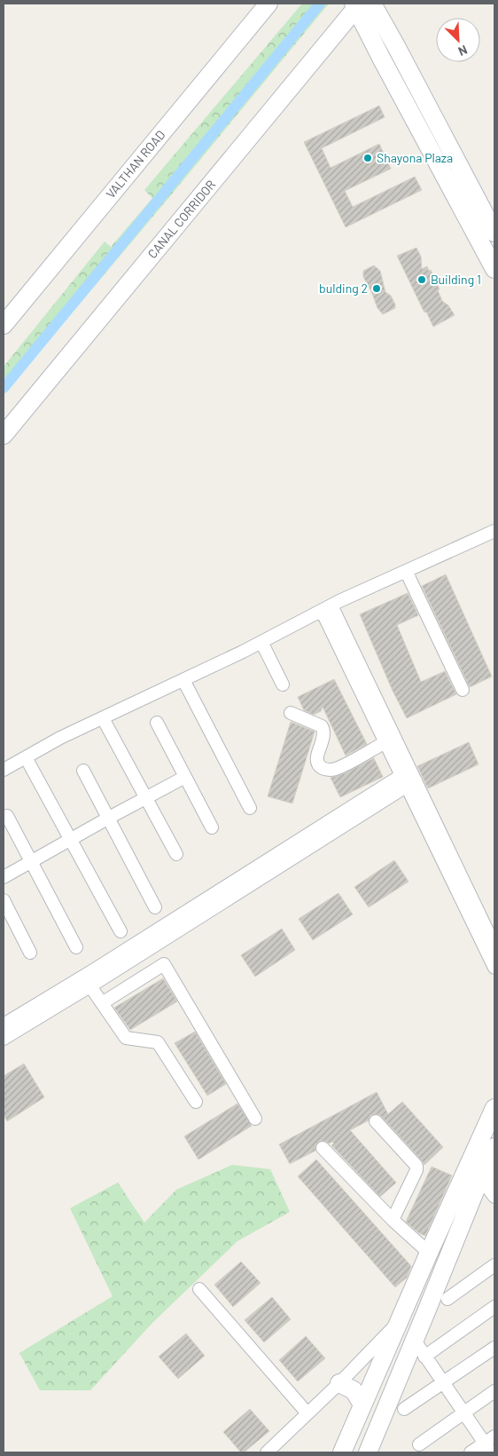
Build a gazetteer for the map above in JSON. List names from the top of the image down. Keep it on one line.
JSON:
{"streets":{"street":["VALTHAN ROAD","CANAL CORRIDOR"]},"places":["Shayona Plaza","Building 1","bulding 2"],"north":"bottom right"}
